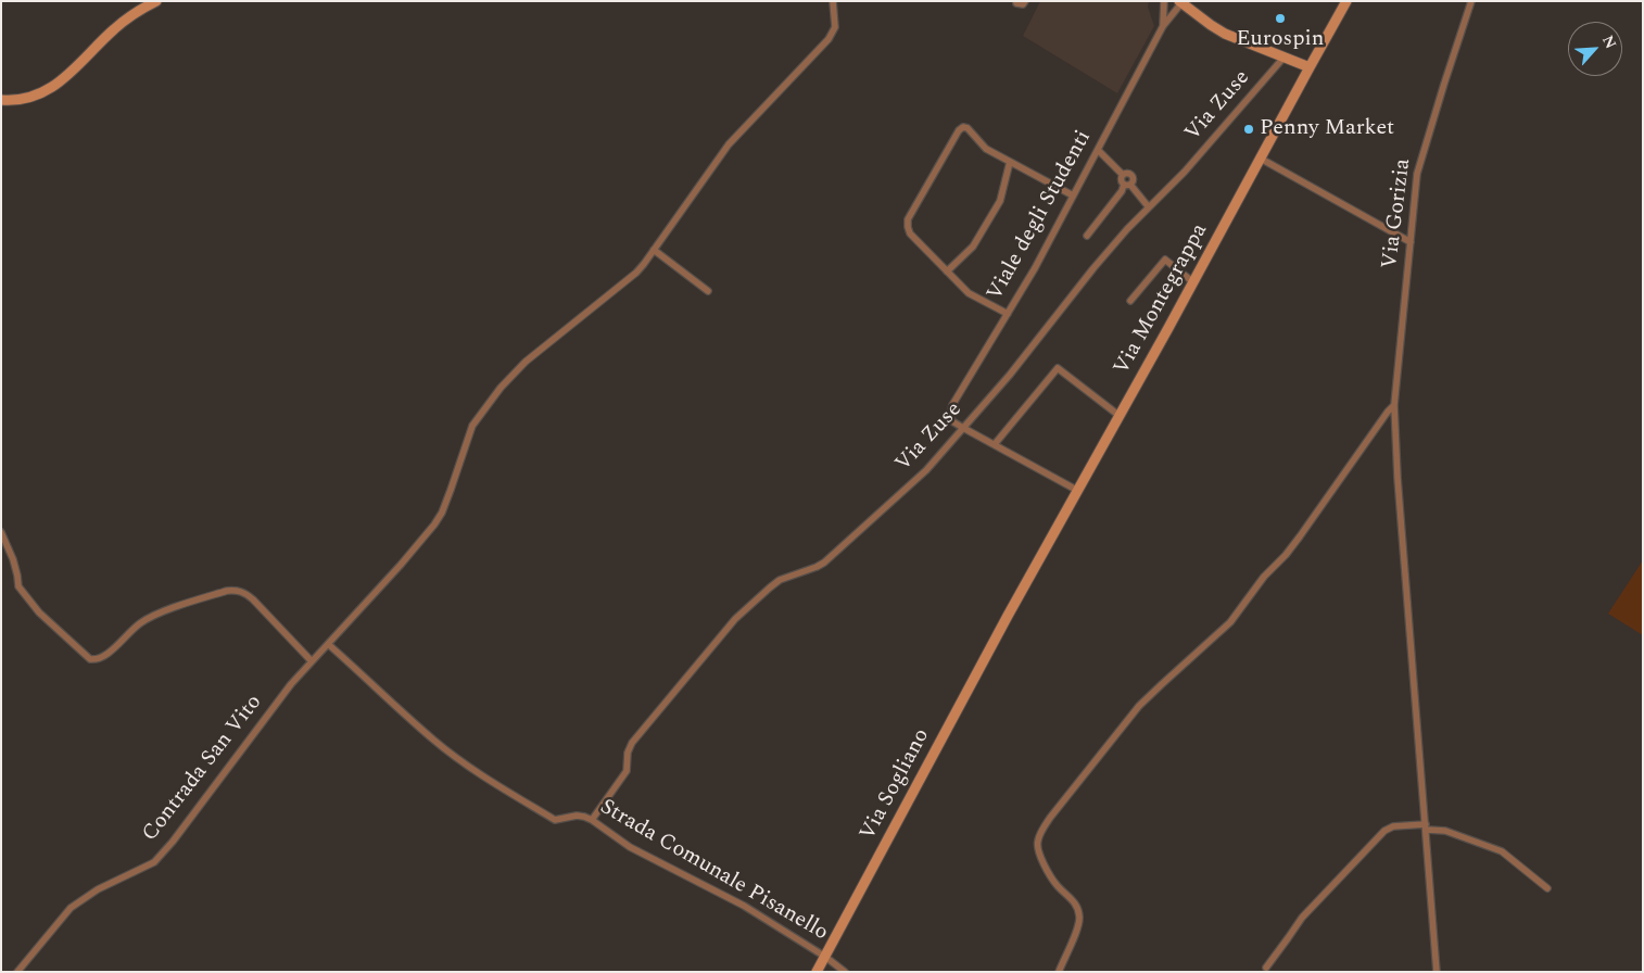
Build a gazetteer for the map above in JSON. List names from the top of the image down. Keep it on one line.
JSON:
{"streets":{"main road":["Via Montegrappa","Via Sogliano"],"street":["Via Zuse","Via Gorizia","Viale degli Studenti","Contrada San Vito","Strada Comunale Pisanello"]},"crossings":[["Via Zuse","Viale degli Studenti"],["Via Zuse","Strada Comunale Pisanello"],["Via Montegrappa","Via Sogliano"],["Contrada San Vito","Strada Comunale Pisanello"],["Via Sogliano","Strada Comunale Pisanello"]],"places":["Eurospin","Penny Market"],"north":"top right"}
